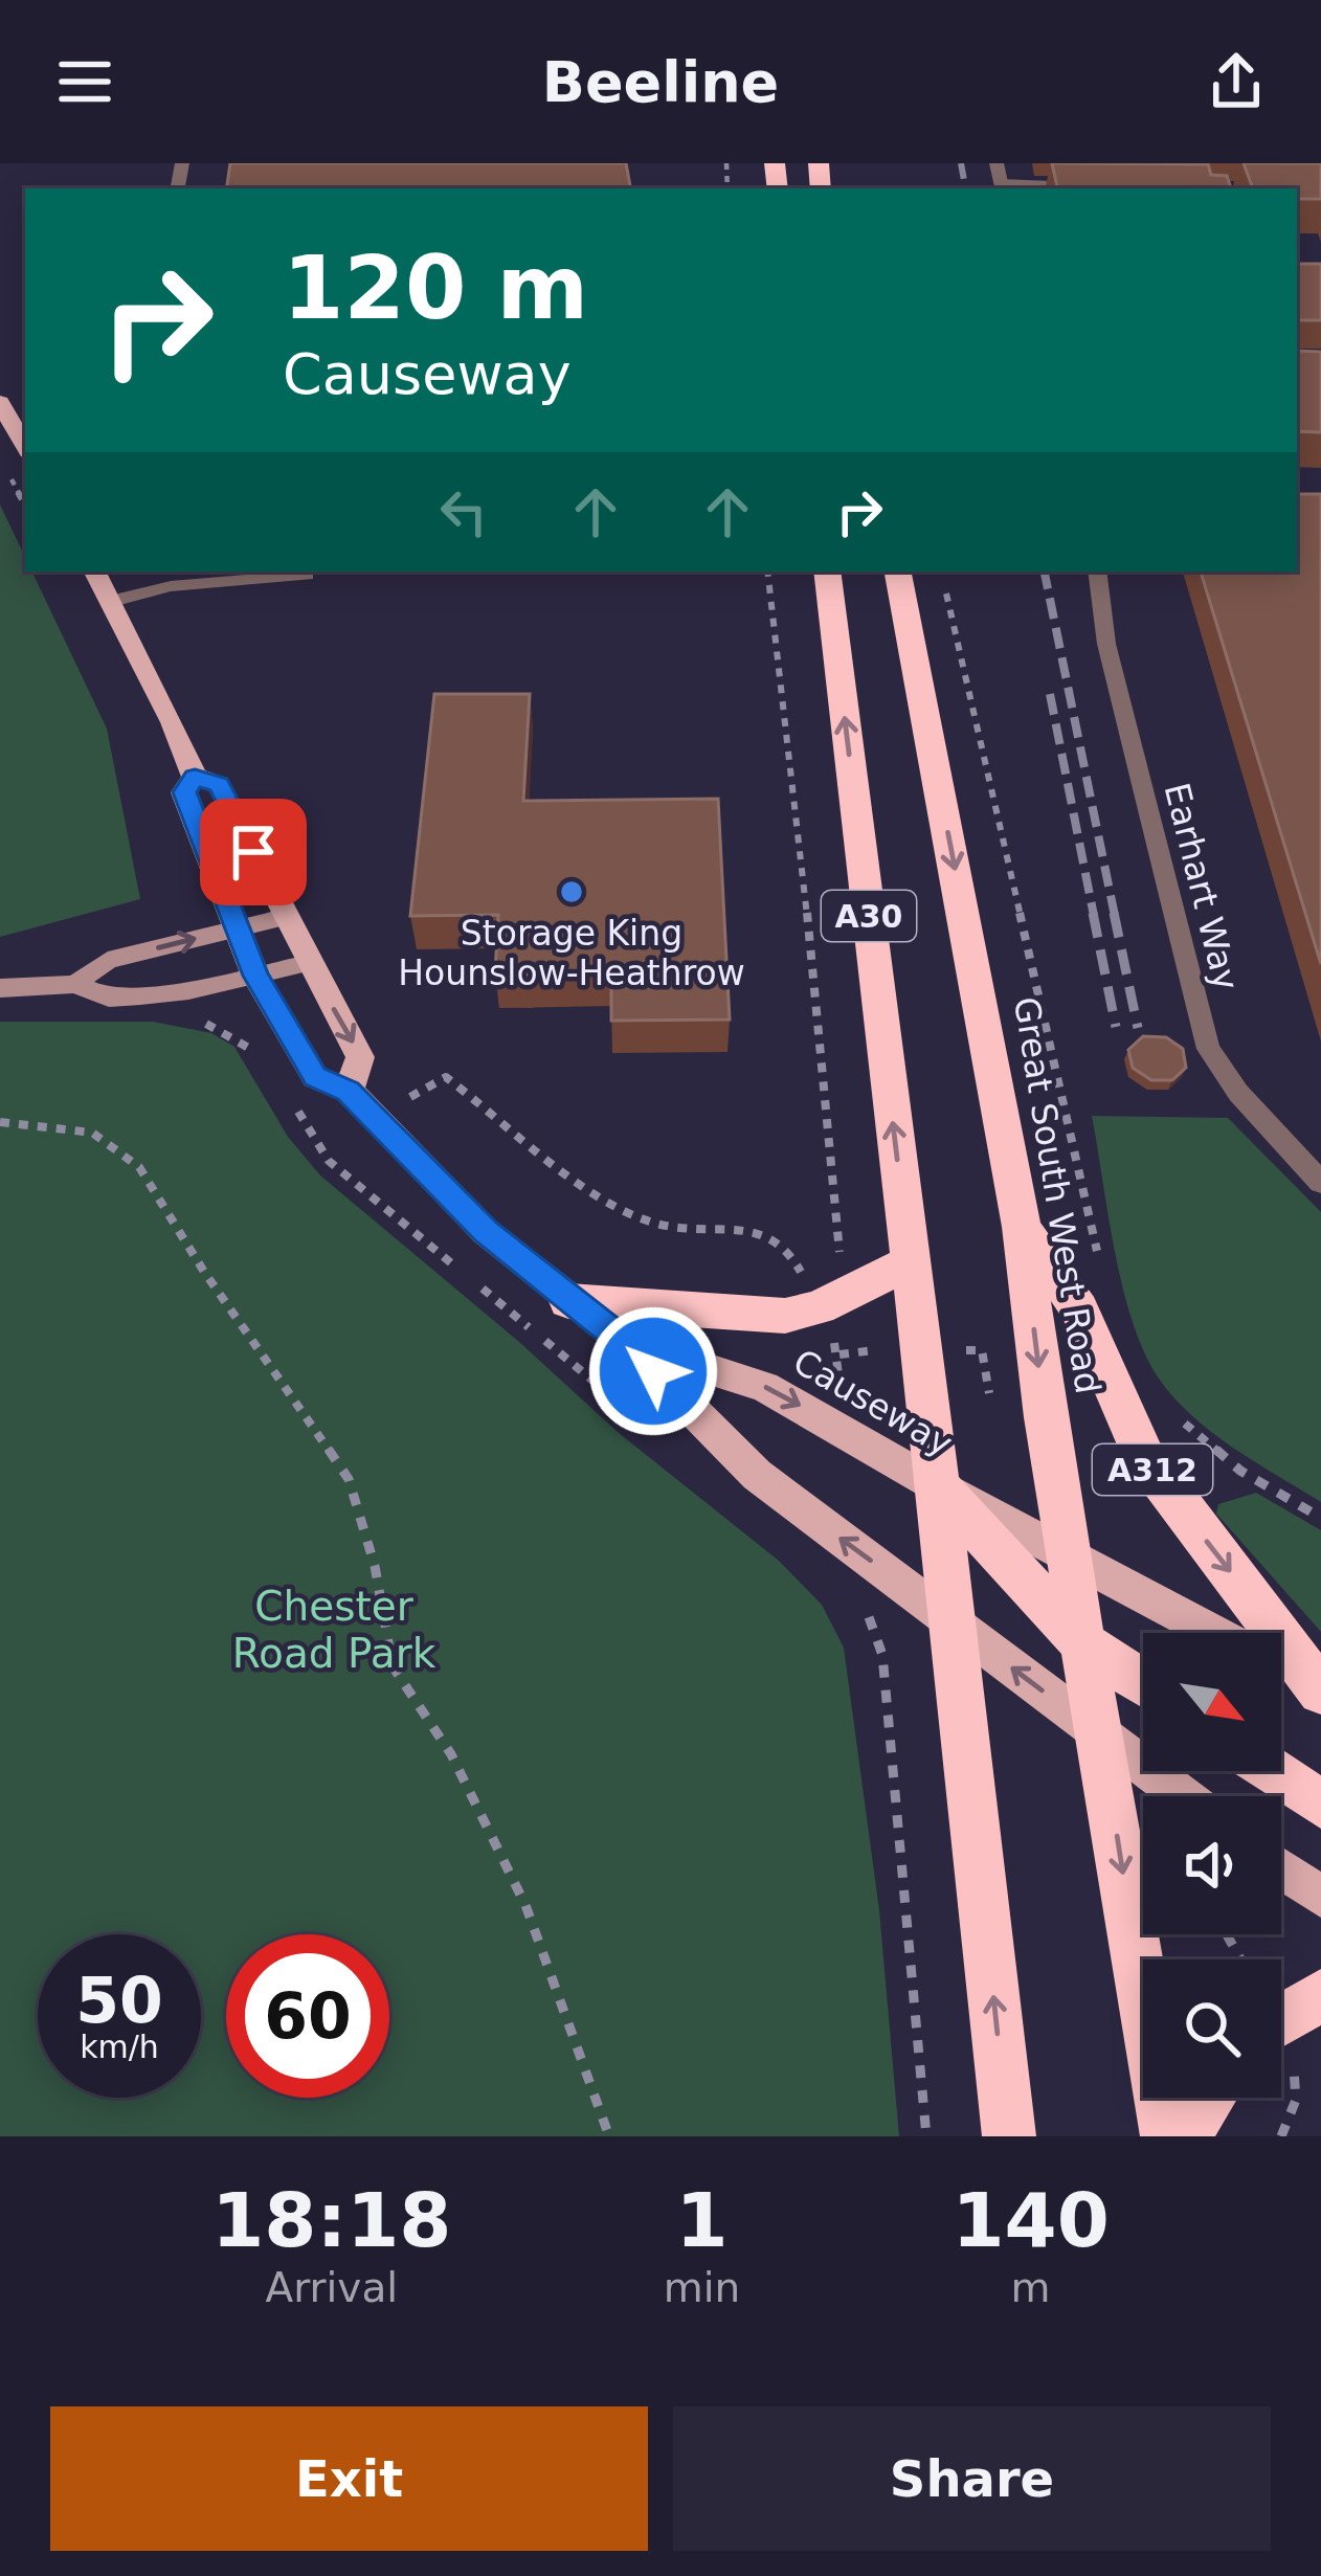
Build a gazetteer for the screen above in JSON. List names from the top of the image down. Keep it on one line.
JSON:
{"streets":{"highway":["A30","Great South West Road","A312"],"main road":["Causeway"],"street":["Earhart Way"]},"crossings":[["A30","Causeway"],["A30","A312"],["Great South West Road","Causeway"],["Great South West Road","A312"],["Causeway","A312"]],"parks":["Chester Road Park"],"places":["Storage King Hounslow-Heathrow"],"north":"bottom right","page":{"header":"Beeline","turn":["120 m","Causeway"],"speed":"50 km/h","limit":"60","eta":["18:18","Arrival","1","min","140","m"],"buttons":["Exit","Share"]}}
